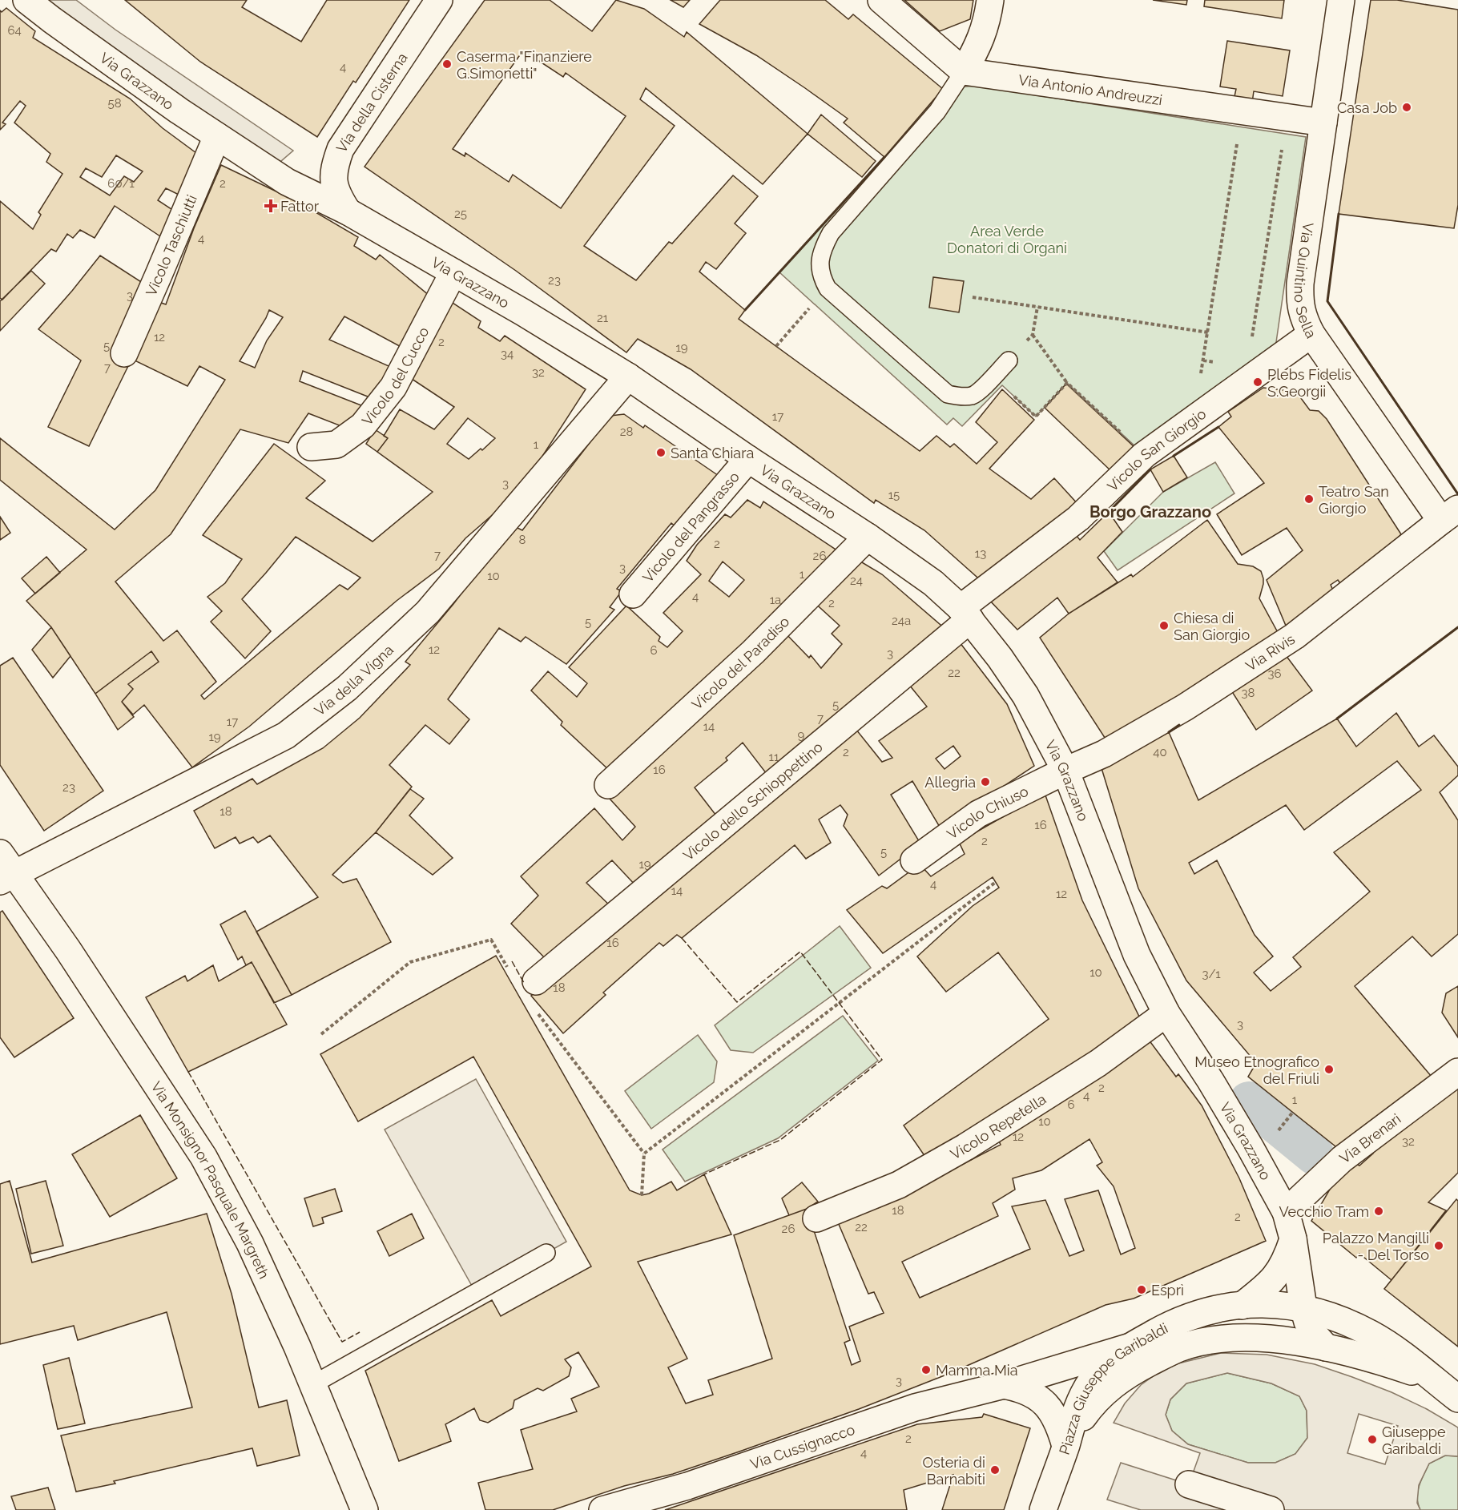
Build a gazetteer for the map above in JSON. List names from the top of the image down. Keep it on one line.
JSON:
{"streets":{"street":["Via Grazzano","Via Antonio Andreuzzi","Via della Cisterna","Vicolo Taschiutti","Via Quintino Sella","Vicolo del Cucco","Vicolo San Giorgio","Vicolo del Pangrasso","Via Rivis","Vicolo del Paradiso","Via della Vigna","Vicolo dello Schioppettino","Vicolo Chiuso","Vicolo Repetella","Via Brenari","Via Monsignor Pasquale Margreth","Piazza Giuseppe Garibaldi","Via Cussignacco"]},"crossings":[["Via Grazzano","Via della Cisterna"],["Via Grazzano","Vicolo Taschiutti"],["Via Grazzano","Vicolo del Cucco"],["Via Grazzano","Vicolo San Giorgio"],["Via Grazzano","Vicolo del Pangrasso"],["Via Grazzano","Via Rivis"],["Via Grazzano","Vicolo del Paradiso"],["Via Grazzano","Via della Vigna"],["Via Grazzano","Vicolo dello Schioppettino"],["Via Grazzano","Vicolo Chiuso"],["Via Grazzano","Vicolo Repetella"],["Via Grazzano","Via Brenari"],["Via Grazzano","Piazza Giuseppe Garibaldi"],["Via Antonio Andreuzzi","Via Quintino Sella"],["Via Quintino Sella","Vicolo San Giorgio"],["Via Quintino Sella","Via Rivis"],["Vicolo San Giorgio","Vicolo dello Schioppettino"],["Via Rivis","Vicolo Chiuso"],["Via della Vigna","Via Monsignor Pasquale Margreth"],["Piazza Giuseppe Garibaldi","Via Cussignacco"]],"districts":["Borgo Grazzano"],"parks":["Area Verde Donatori di Organi"],"places":{"other":["Caserma \"Finanziere G.Simonetti\"","Casa Job","Plebs Fidelis S.Georgii","Santa Chiara","Teatro San Giorgio","Chiesa di San Giorgio","Allegria","Museo Etnografico del Friuli","Vecchio Tram","Palazzo Mangilli - Del Torso","Esprì","Mamma Mia","Giuseppe Garibaldi","Osteria di Barnabiti"],"health":["Fattor"]},"house_numbers":["64","4","58","60/1","2","25","4","23","3","21","12","2","5","19","34","7","32","17","28","1","3","15","8","2","13","7","26","3","1","10","24","4","1a","2","24a","5","12","6","3","22","36","38","5","7","17","14","9","19","2","40","11","16","23","18","16","2","5","19","4","14","12","16","10","3/1","18","3","2","4","1","6","10","12","32","18","2","22","26","3","2","4"]}
